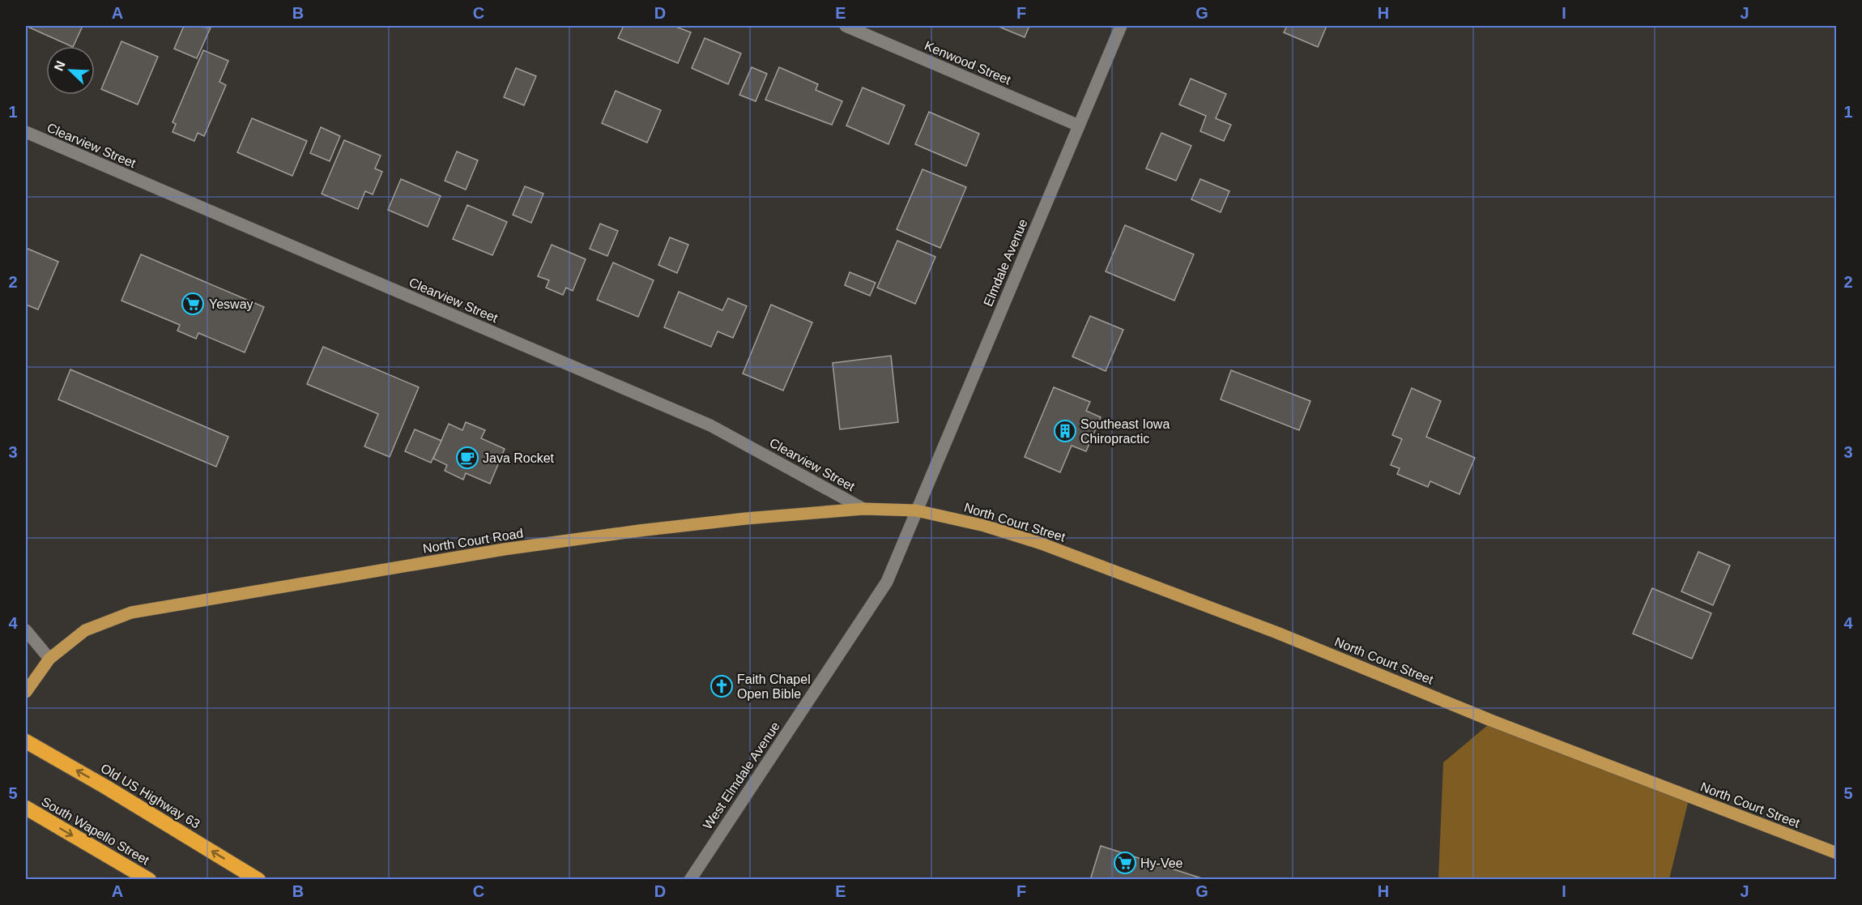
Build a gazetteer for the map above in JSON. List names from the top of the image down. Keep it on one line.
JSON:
{"streets":{"highway":["Old US Highway 63","South Wapello Street"],"main road":["North Court Street","North Court Road"],"street":["Kenwood Street","Clearview Street","Elmdale Avenue","West Elmdale Avenue"]},"crossings":[["Kenwood Street","Elmdale Avenue"],["Clearview Street","North Court Road"],["Elmdale Avenue","North Court Street"],["Elmdale Avenue","North Court Road"],["Elmdale Avenue","West Elmdale Avenue"],["North Court Street","North Court Road"],["North Court Street","West Elmdale Avenue"],["North Court Road","West Elmdale Avenue"]],"one_way":["Old US Highway 63","South Wapello Street"],"places":{"supermarket":["Yesway","Hy-Vee"],"building":["Southeast Iowa Chiropractic"],"cafe":["Java Rocket"],"church":["Faith Chapel Open Bible"]},"north":"top left","grid":{"columns":["A","B","C","D","E","F","G","H","I","J"],"rows":["1","2","3","4","5"]}}
